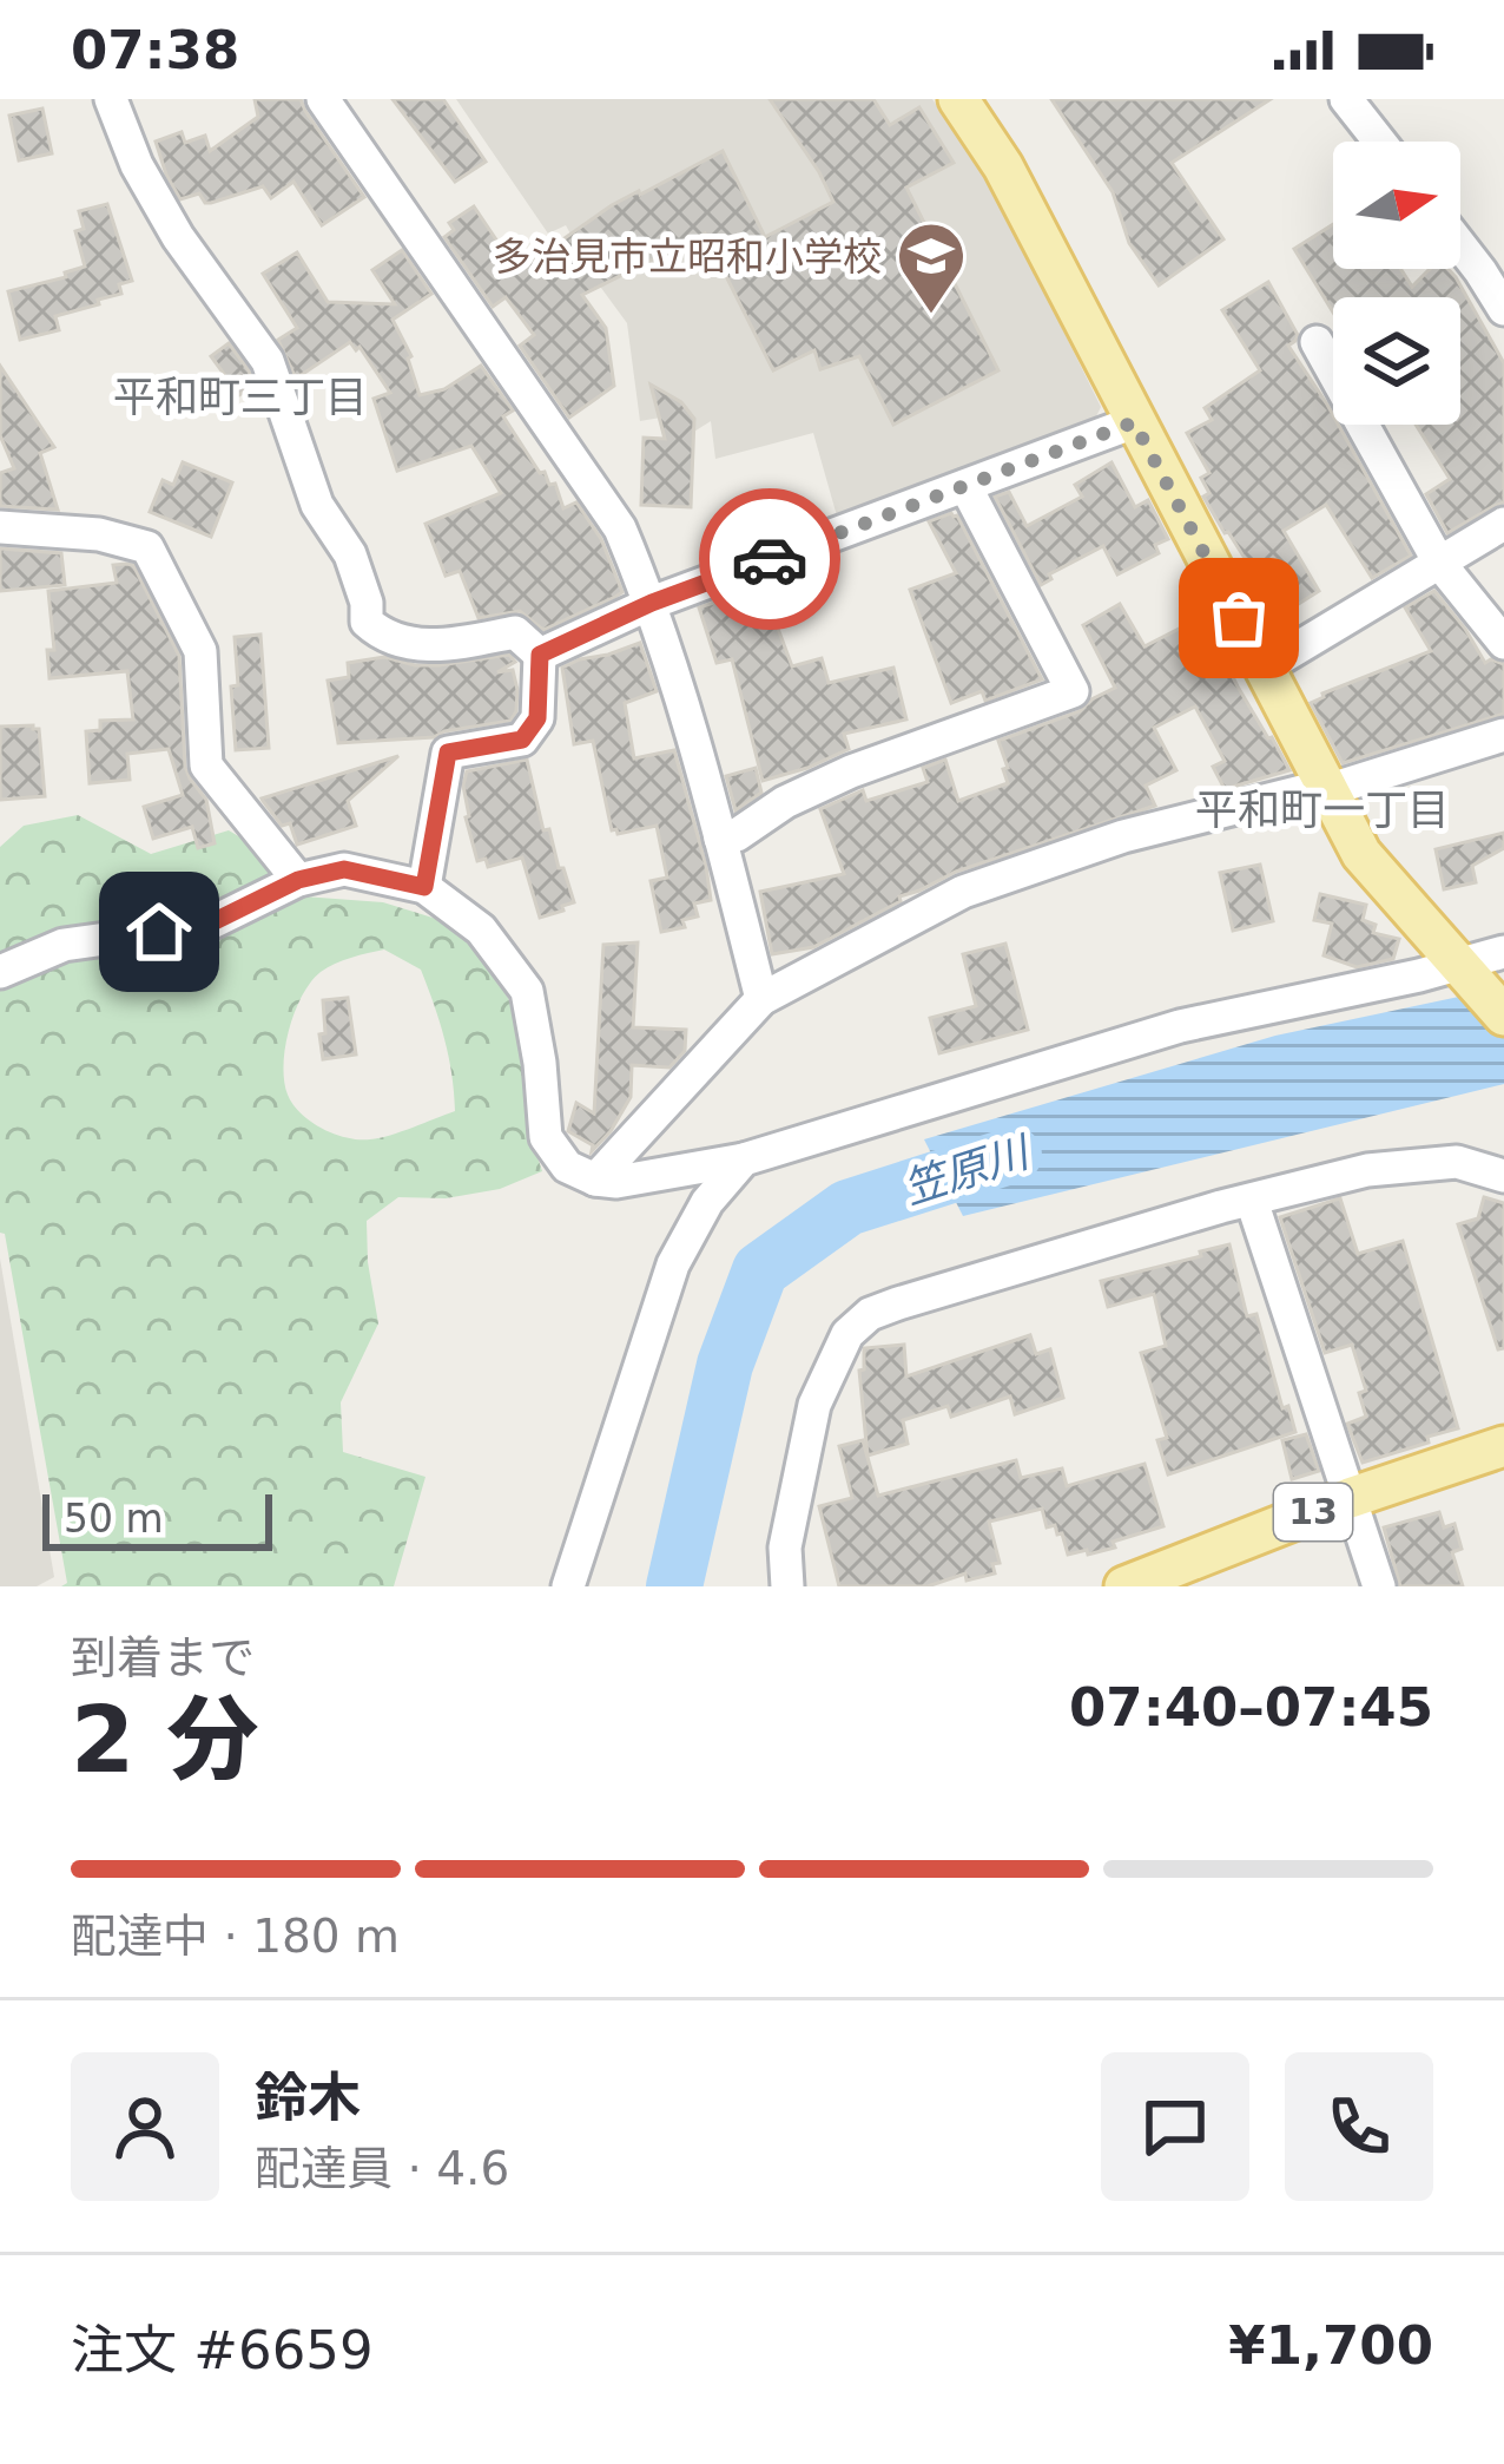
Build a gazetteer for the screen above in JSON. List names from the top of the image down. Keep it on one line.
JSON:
{"streets":{"main road":["13"]},"districts":["平和町三丁目","平和町一丁目"],"water":["笠原川"],"places":{"school or university":["多治見市立昭和小学校"]},"scale_bar":"50 m","north":"right","page":{"status":"07:38","scale":"50 m","heading":["2 分","到着まで","07:40–07:45"],"panel":["鈴木","配達員 · 4.6","注文 #6659","¥1,700"],"bar":"配達中 · 180 m"}}
